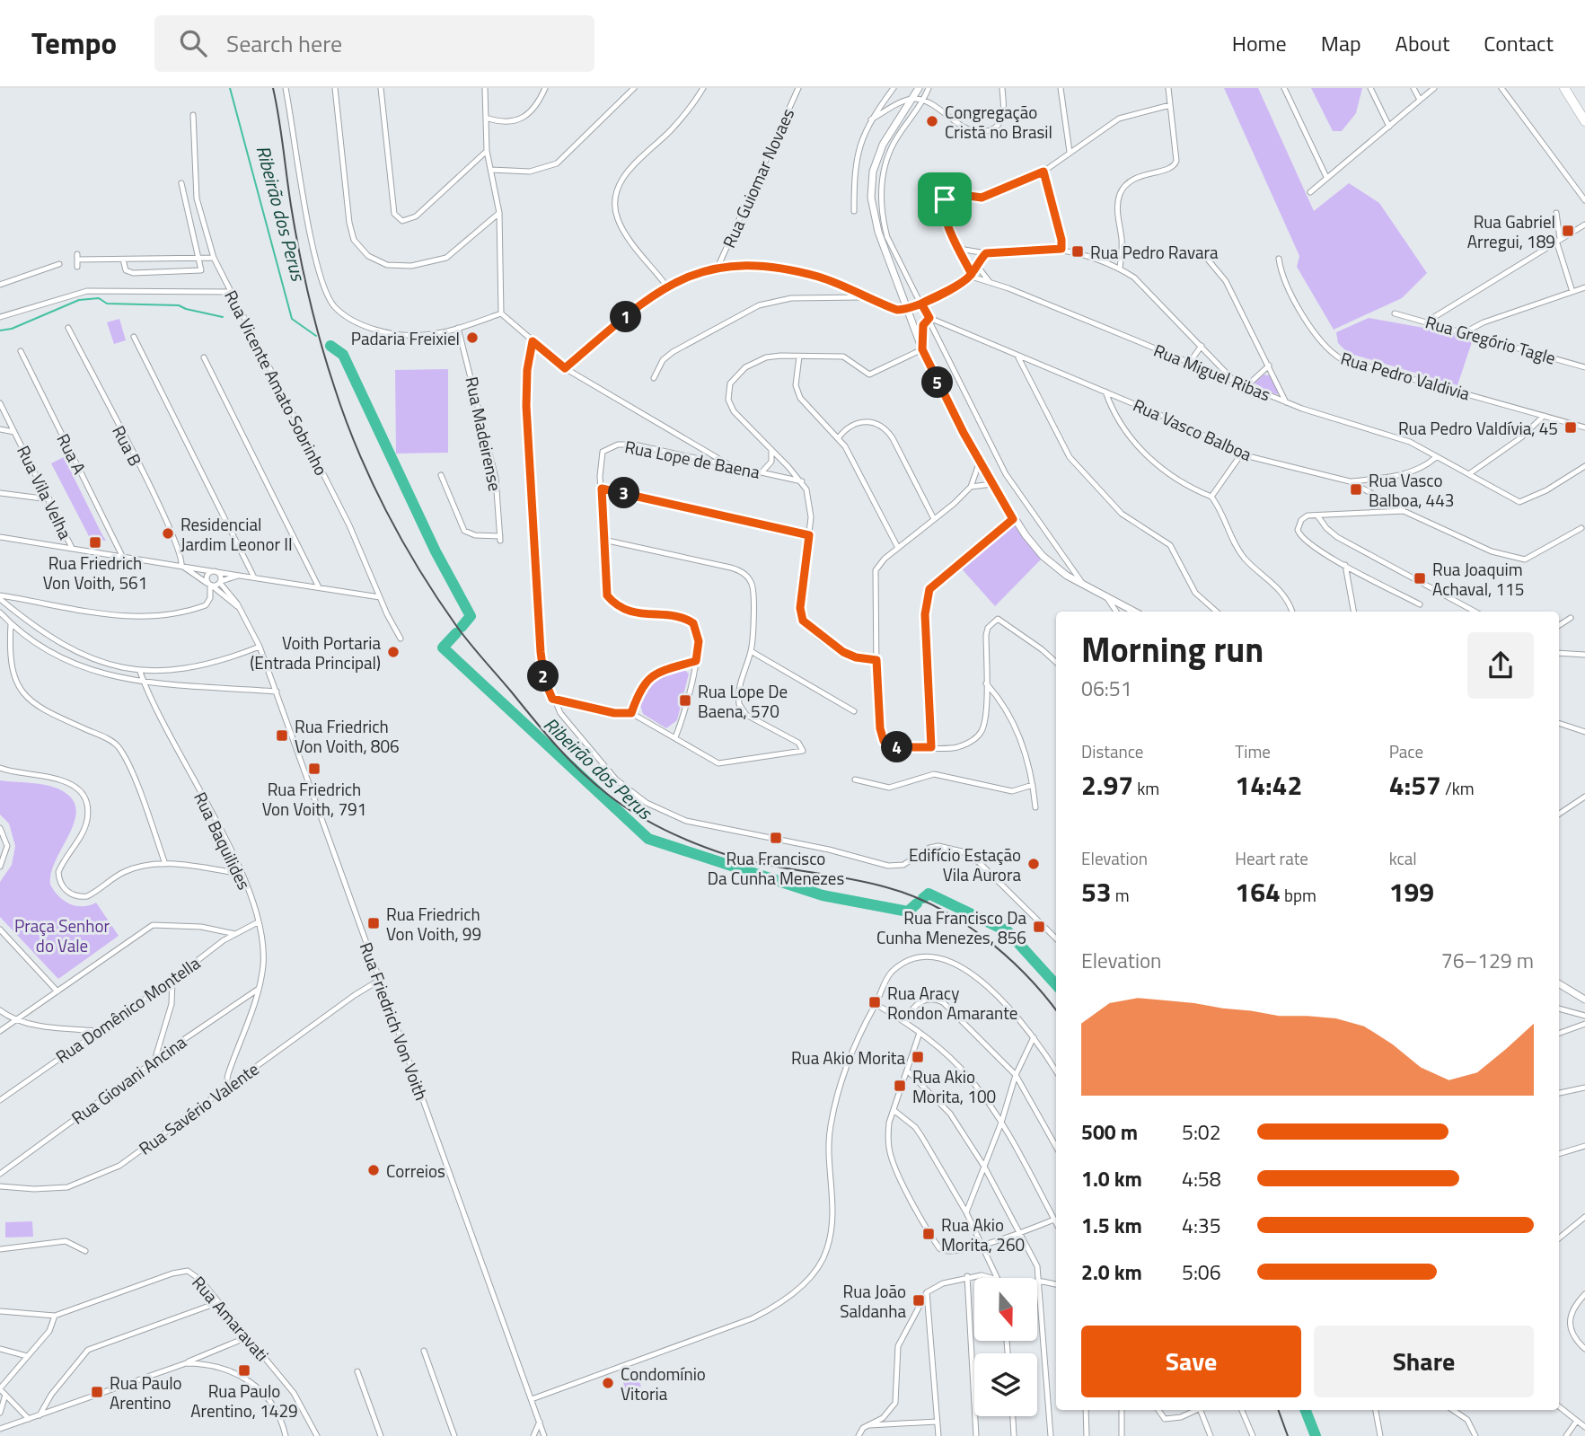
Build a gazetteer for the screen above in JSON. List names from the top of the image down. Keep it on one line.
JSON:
{"streets":{"street":["Rua Guiomar Novaes","Rua Gregório Tagle","Rua Miguel Ribas","Rua Pedro Valdivia","Rua Vicente Amato Sobrinho","Rua Vasco Balboa","Rua Madeirense","Rua B","Rua A","Rua Lope de Baena","Rua Vila Velha","Rua Baquilides","Rua Domênico Montella","Rua Friedrich Von Voith","Rua Giovani Ancina","Rua Savério Valente","Rua Amaravati"]},"crossings":[["Rua Vicente Amato Sobrinho","Rua Friedrich Von Voith"],["Rua B","Rua Friedrich Von Voith"],["Rua A","Rua Friedrich Von Voith"],["Rua Vila Velha","Rua Friedrich Von Voith"],["Rua Baquilides","Rua Domênico Montella"],["Rua Baquilides","Rua Giovani Ancina"],["Rua Baquilides","Rua Savério Valente"],["Rua Friedrich Von Voith","Rua Savério Valente"]],"water":["Ribeirão dos Perus"],"parks":["Praça Senhor do Vale"],"places":{"other":["Congregação Cristã no Brasil","Padaria Freixiel","Residencial Jardim Leonor II","Voith Portaria (Entrada Principal)","Edifício Estação Vila Aurora","Correios","Condomínio Vitoria"],"transit":["Rua Gabriel Arregui, 189","Rua Pedro Ravara","Rua Pedro Valdívia, 45","Rua Vasco Balboa, 443","Rua Friedrich Von Voith, 561","Rua Joaquim Achaval, 115","Rua Lope De Baena, 570","Rua Friedrich Von Voith, 806","Rua Friedrich Von Voith, 791","Rua Francisco Da Cunha Menezes","Rua Friedrich Von Voith, 99","Rua Francisco Da Cunha Menezes, 856","Rua Aracy Rondon Amarante","Rua Akio Morita","Rua Akio Morita, 100","Rua Akio Morita, 260","Rua João Saldanha","Rua Paulo Arentino, 1429","Rua Paulo Arentino"]},"north":"bottom","page":{"header":"Tempo","search":"Search here","nav":["Home","Map","About","Contact"],"pins":["1","5","3","2","4"],"heading":["Morning run","06:51"],"stats":[["Distance","2.97 km"],["Time","14:42"],["Pace","4:57 /km"],["Elevation","53 m"],["Heart rate","164 bpm"],["kcal","199"]],"chart":["Elevation","76–129 m"],"list":[{"name":"500 m","note":"5:02"},{"name":"1.0 km","note":"4:58"},{"name":"1.5 km","note":"4:35"},{"name":"2.0 km","note":"5:06"}],"buttons":["Save","Share"]}}
